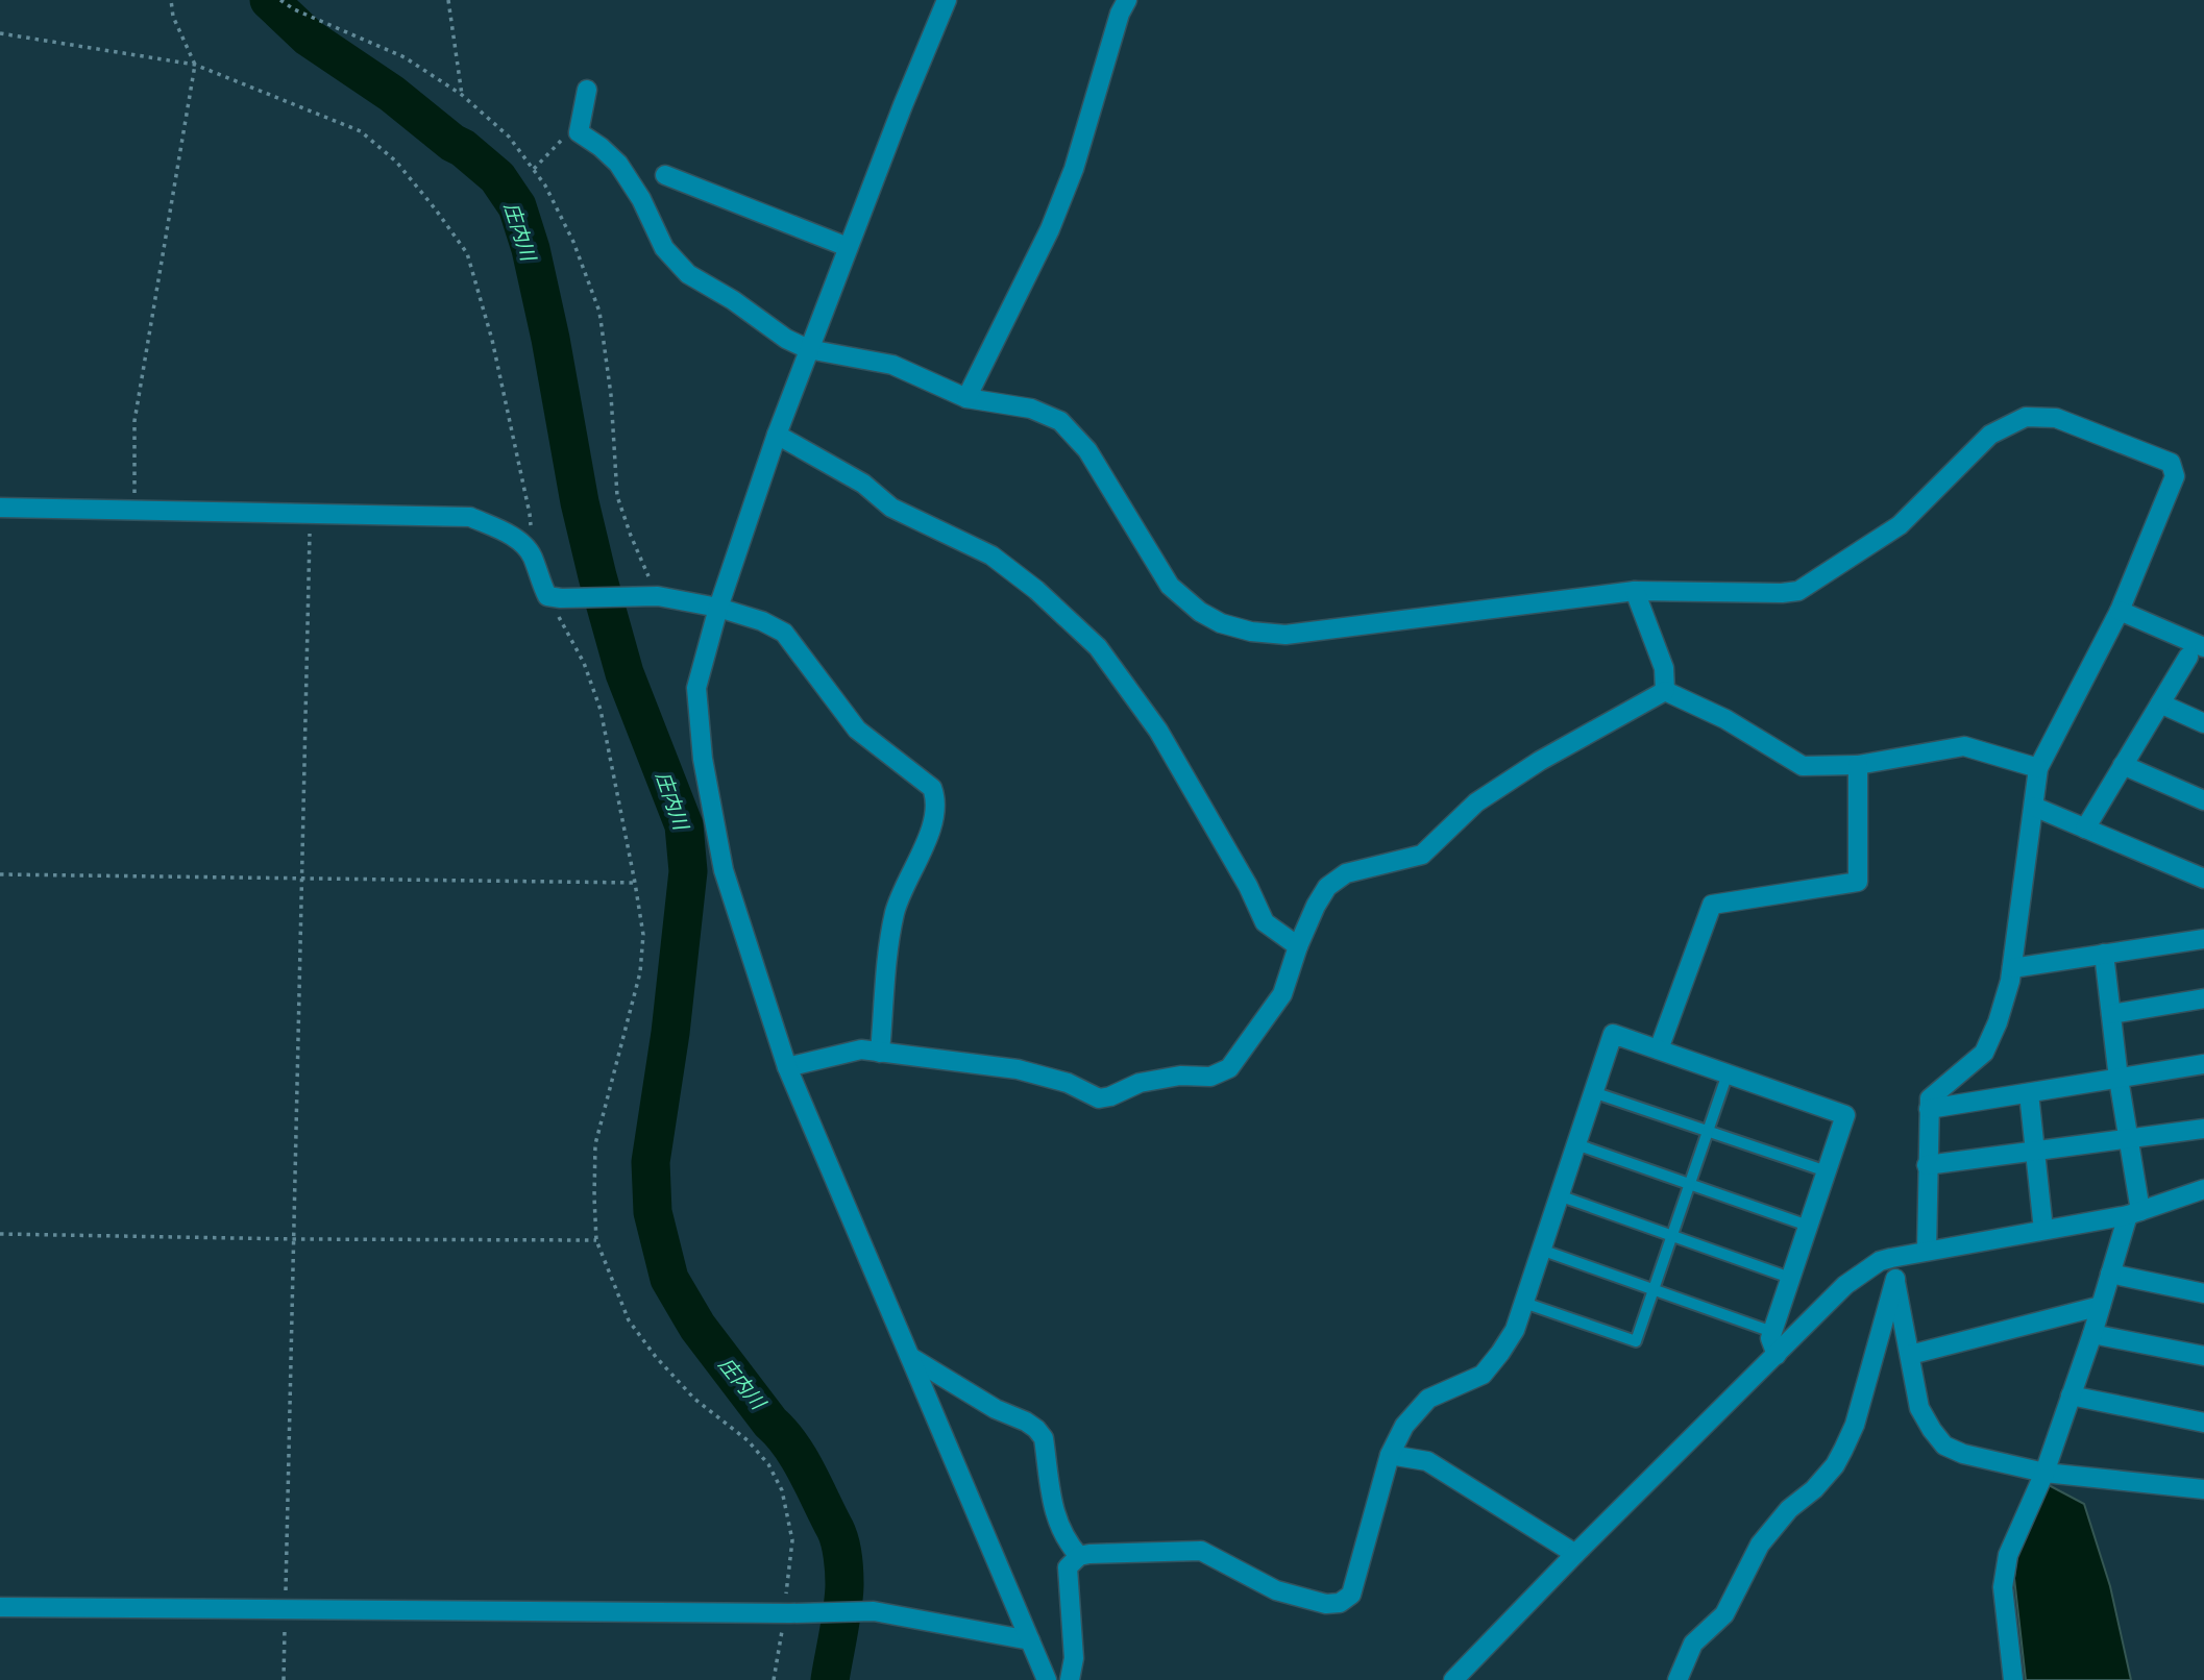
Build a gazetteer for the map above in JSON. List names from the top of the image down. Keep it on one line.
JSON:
{"water":["庄内川"]}
